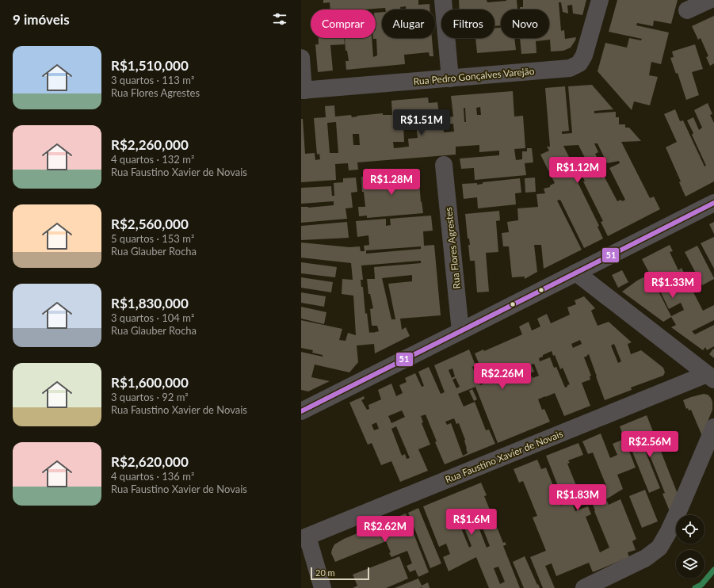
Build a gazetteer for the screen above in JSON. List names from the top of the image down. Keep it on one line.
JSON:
{"streets":{"street":["Rua Pedro Gonçalves Varejão","Rua Flores Agrestes","Rua Faustino Xavier de Novais"]},"lines":["transit line 51"],"scale_bar":"20 m","page":{"heading":"9 imóveis","chip":["Comprar","Alugar","Filtros","Novo"],"list":[{"name":"R$1,510,000","note":"3 quartos · 113 m² · Rua Flores Agrestes"},{"name":"R$2,260,000","note":"4 quartos · 132 m² · Rua Faustino Xavier de Novais"},{"name":"R$2,560,000","note":"5 quartos · 153 m² · Rua Glauber Rocha"},{"name":"R$1,830,000","note":"3 quartos · 104 m² · Rua Glauber Rocha"},{"name":"R$1,600,000","note":"3 quartos · 92 m² · Rua Faustino Xavier de Novais"},{"name":"R$2,620,000","note":"4 quartos · 136 m² · Rua Faustino Xavier de Novais"}],"price":["R$1.51M","R$1.12M","R$1.28M","R$1.33M","R$2.26M","R$2.56M","R$1.83M","R$1.6M","R$2.62M"],"scale":"20 m"}}
